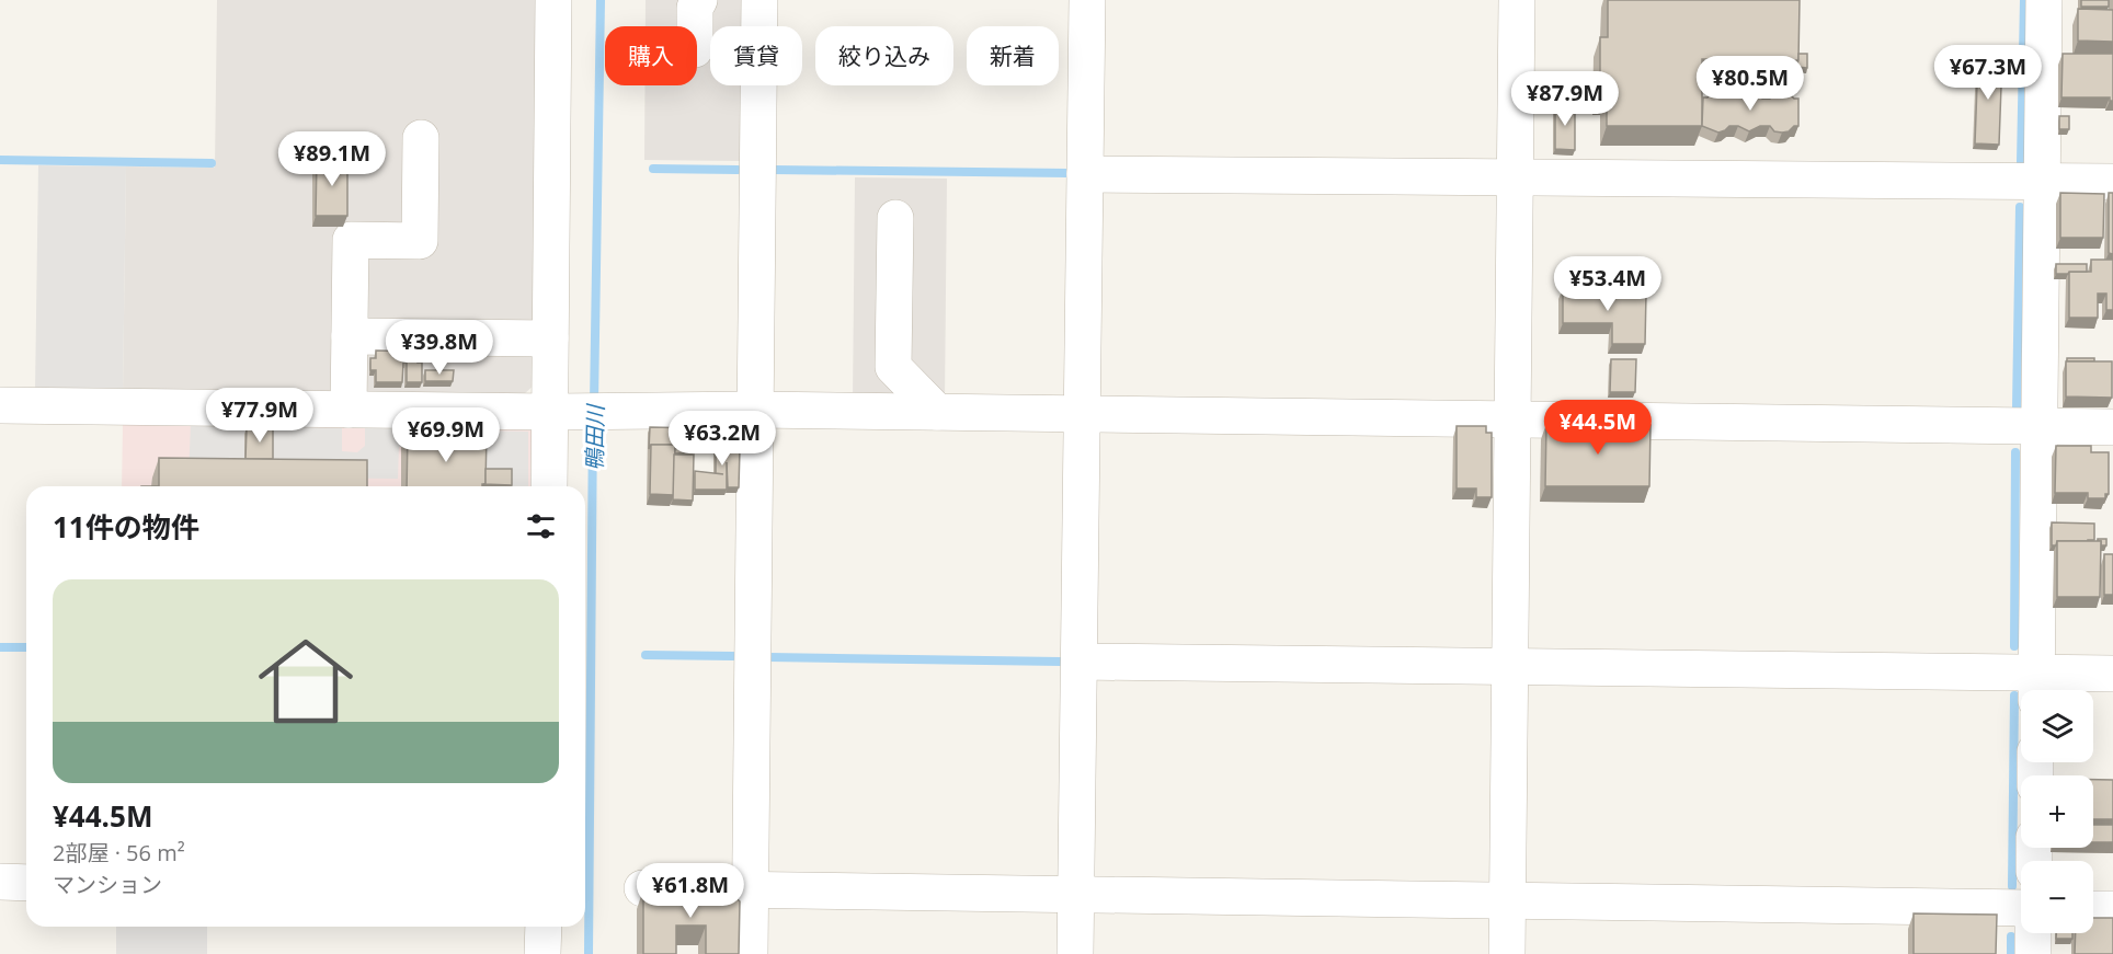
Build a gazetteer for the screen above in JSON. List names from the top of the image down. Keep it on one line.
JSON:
{"water":["鴨田川"],"page":{"chip":["購入","賃貸","絞り込み","新着"],"price":["¥67.3M","¥80.5M","¥87.9M","¥89.1M","¥53.4M","¥39.8M","¥77.9M","¥44.5M","¥69.9M","¥63.2M","¥61.8M"],"heading":"11件の物件","list":[{"name":"¥44.5M","note":"2部屋 · 56 m² · マンション"}],"map_buttons":["+","−"]}}
